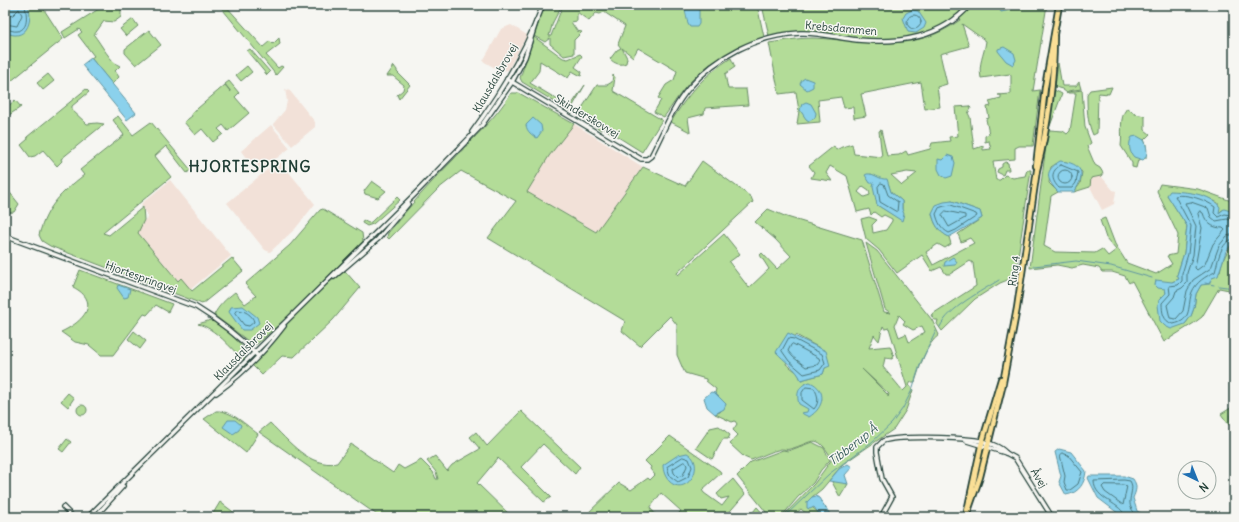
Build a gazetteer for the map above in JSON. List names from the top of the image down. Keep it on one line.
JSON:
{"streets":{"main road":["Ring 4"],"street":["Krebsdammen","Klausdalsbrovej","Skinderskovvej","Hjortespringvej","Åvej"]},"crossings":[["Krebsdammen","Skinderskovvej"],["Klausdalsbrovej","Skinderskovvej"],["Klausdalsbrovej","Hjortespringvej"],["Ring 4","Åvej"]],"districts":["HJORTESPRING"],"water":["Tibberup Å"],"north":"bottom right"}
